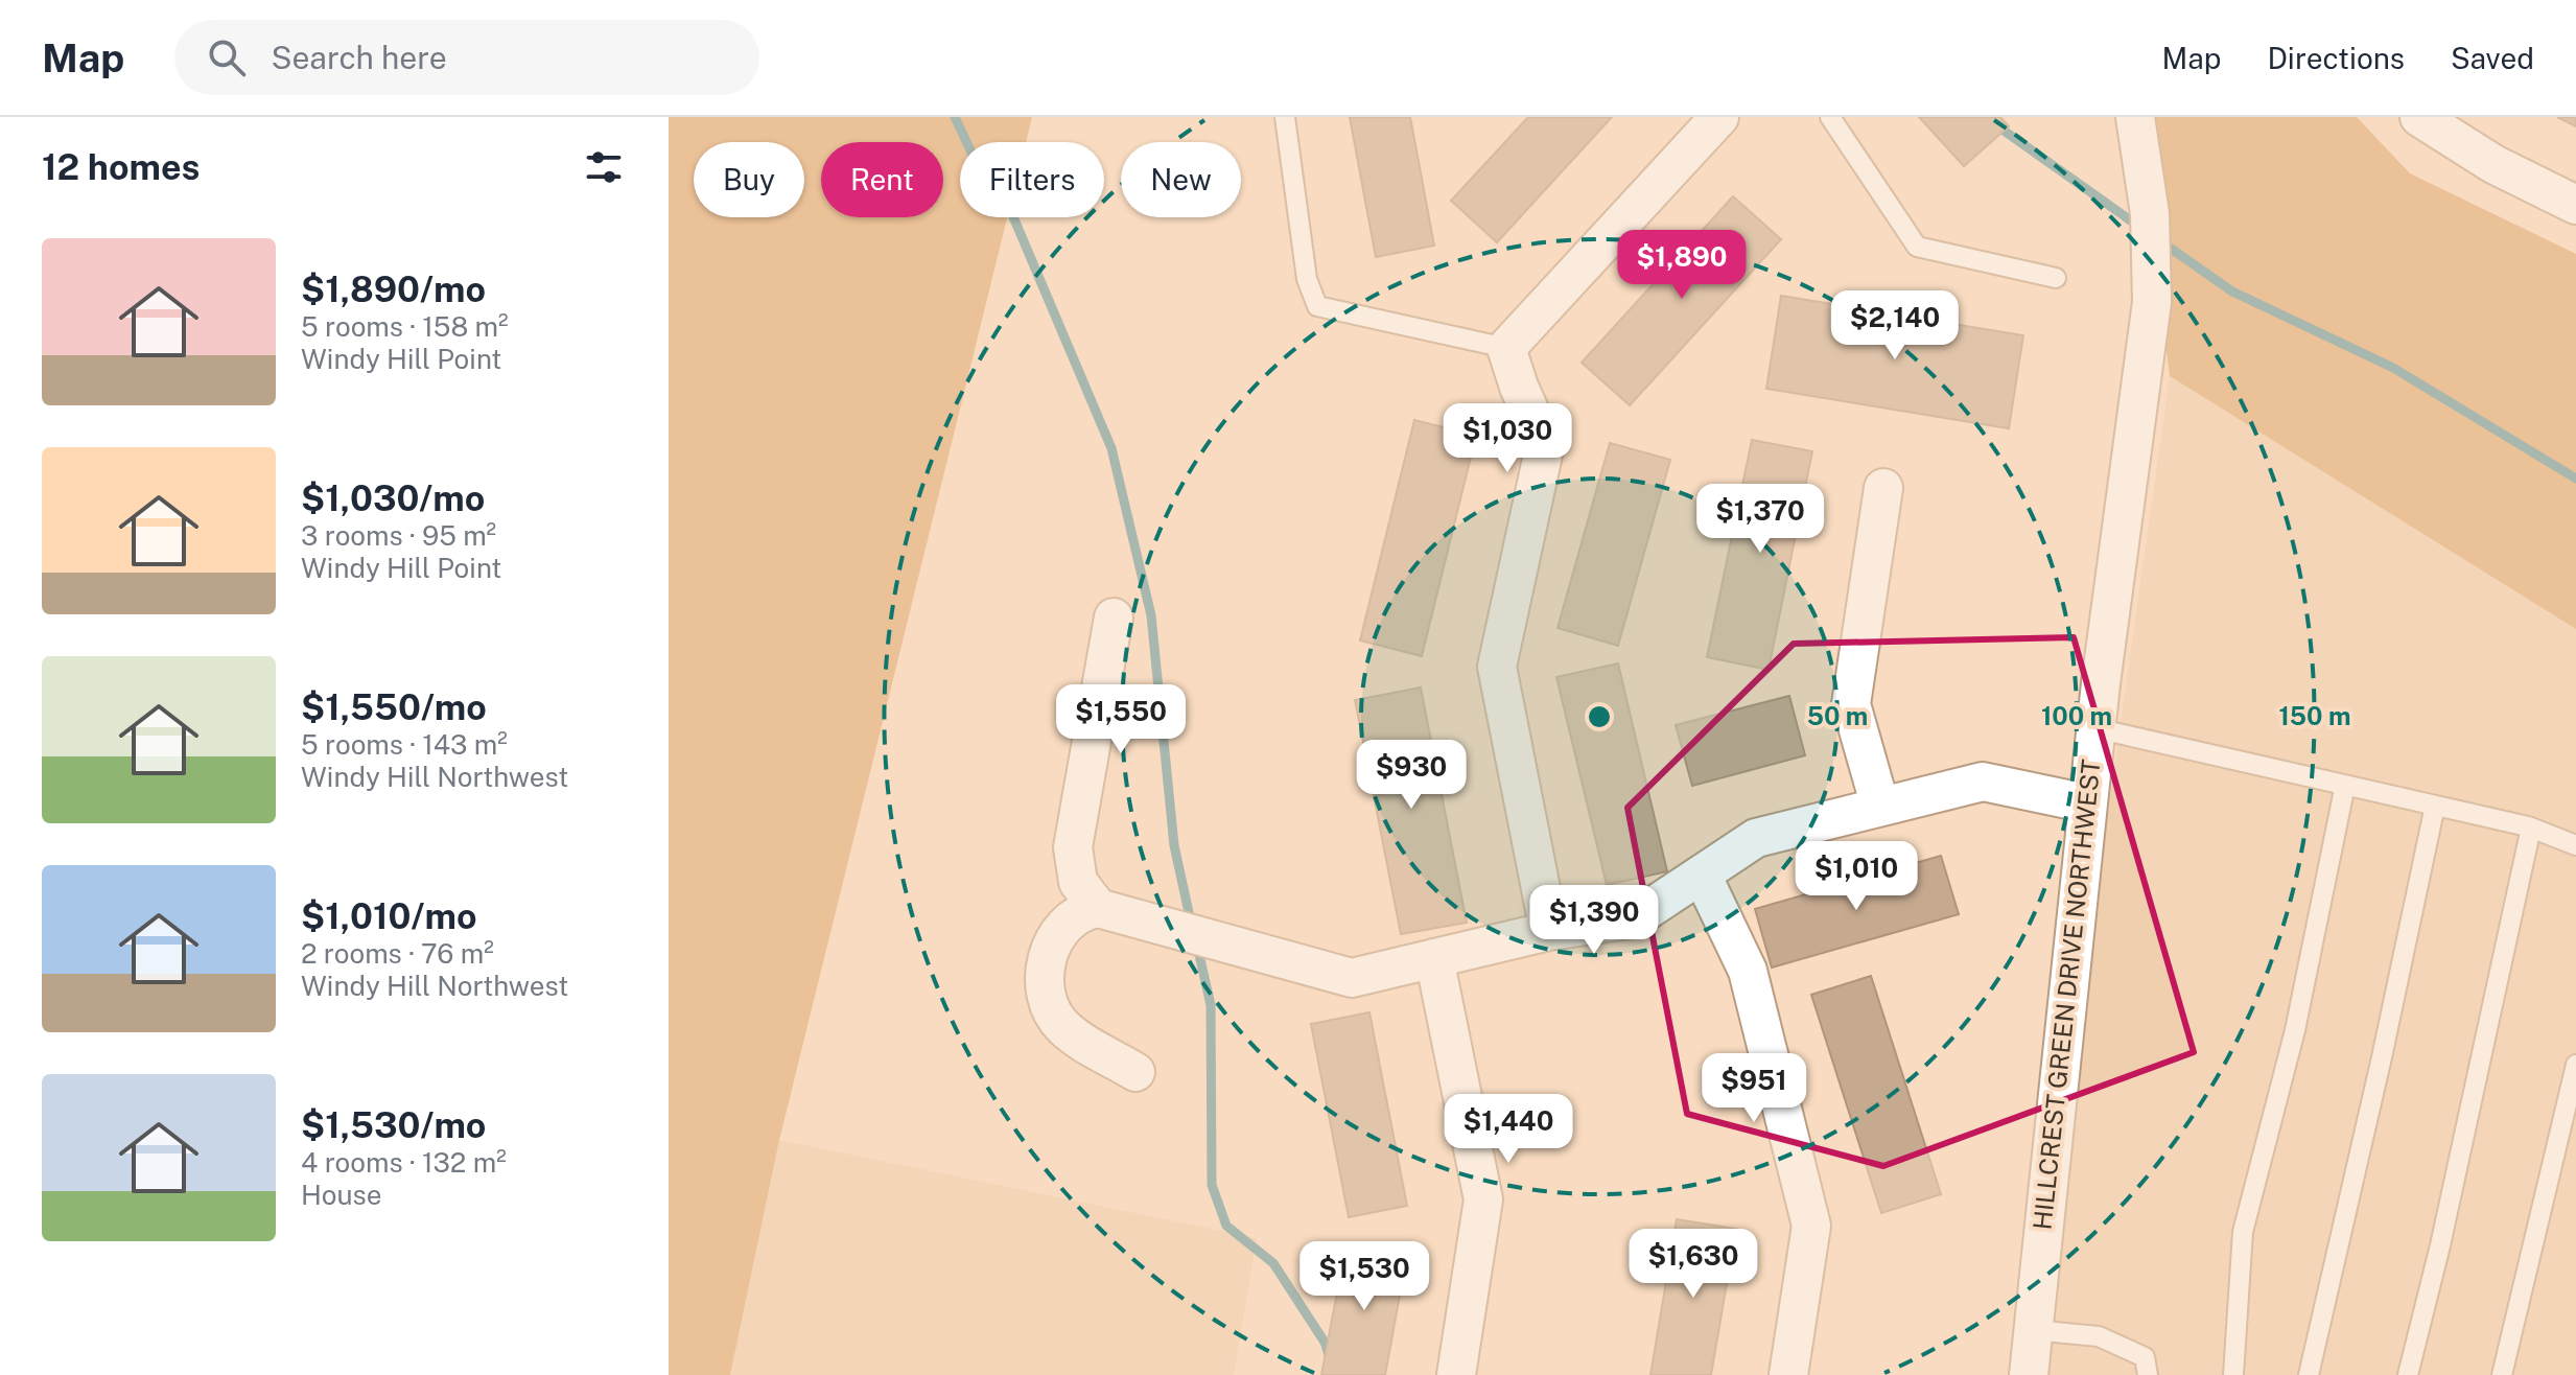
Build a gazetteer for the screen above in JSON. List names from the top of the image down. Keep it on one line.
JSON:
{"streets":{"street":["HILLCREST GREEN DRIVE NORTHWEST"]},"page":{"header":"Map","search":"Search here","nav":["Map","Directions","Saved"],"heading":"12 homes","chip":["Buy","Rent","Filters","New"],"list":[{"name":"$1,890/mo","note":"5 rooms · 158 m² · Windy Hill Point"},{"name":"$1,030/mo","note":"3 rooms · 95 m² · Windy Hill Point"},{"name":"$1,550/mo","note":"5 rooms · 143 m² · Windy Hill Northwest"},{"name":"$1,010/mo","note":"2 rooms · 76 m² · Windy Hill Northwest"},{"name":"$1,530/mo","note":"4 rooms · 132 m² · House"}],"price":["$1,890","$2,140","$1,030","$1,370","$1,550","$930","$1,010","$1,390","$951","$1,440","$1,630","$1,530"]},"rings":["50 m","100 m","150 m"]}
